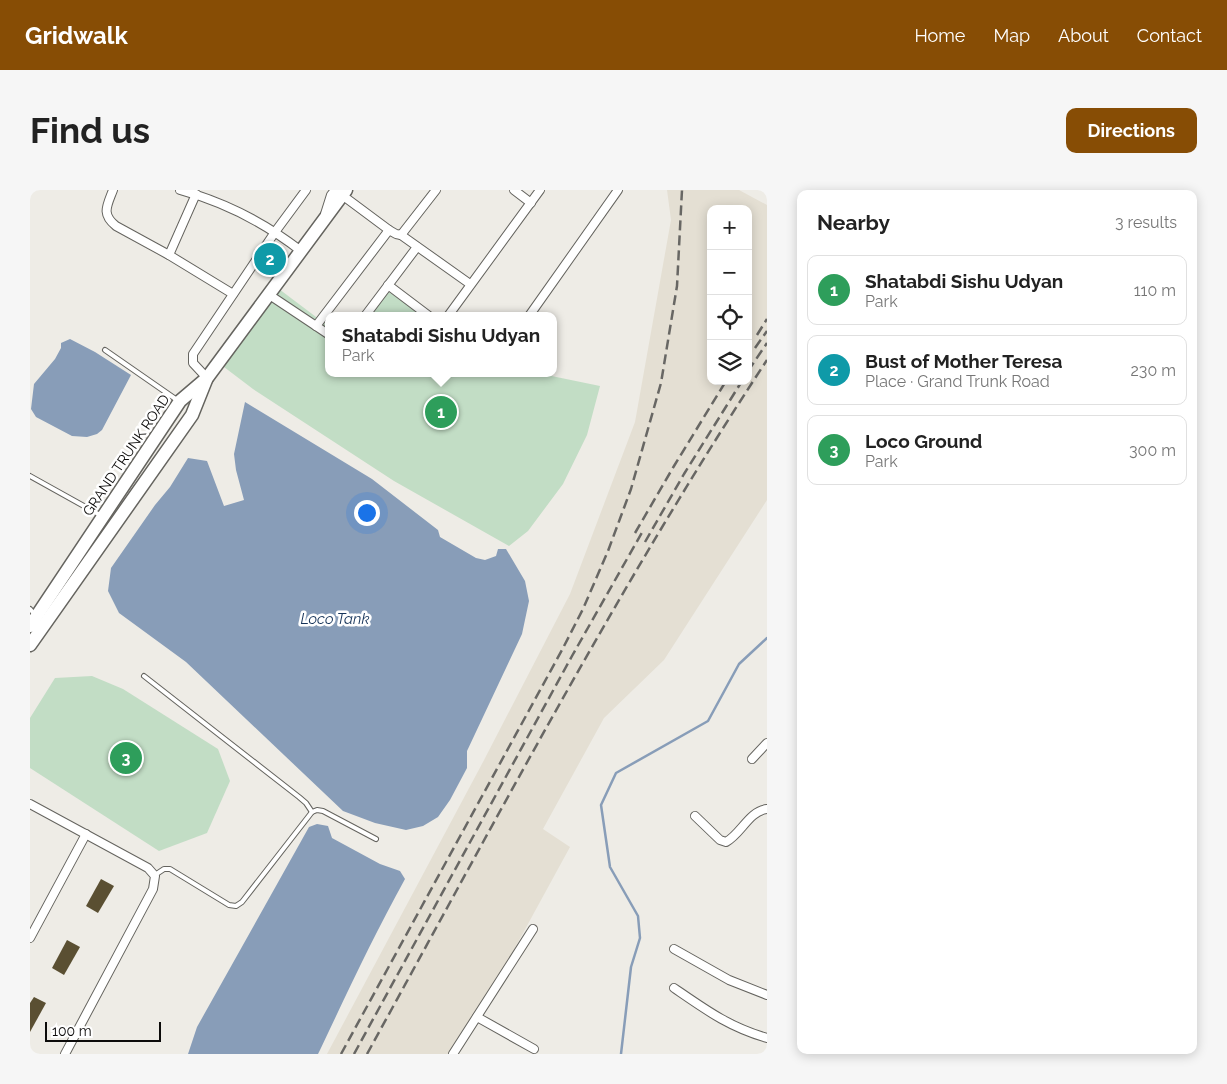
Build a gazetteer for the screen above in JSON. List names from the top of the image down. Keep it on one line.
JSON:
{"streets":{"main road":["GRAND TRUNK ROAD"]},"water":["Loco Tank"],"scale_bar":"100 m","page":{"header":"Gridwalk","nav":["Home","Map","About","Contact"],"buttons":"Directions","title":"Find us","heading":["Nearby","3 results"],"map_buttons":["+","−"],"pins":["2","1","3"],"list":[{"mark":"1","name":"Shatabdi Sishu Udyan","note":"Park","value":"110 m"},{"mark":"2","name":"Bust of Mother Teresa","note":"Place · Grand Trunk Road","value":"230 m"},{"mark":"3","name":"Loco Ground","note":"Park","value":"300 m"}],"popup":["Shatabdi Sishu Udyan","Park"],"scale":"100 m"}}
